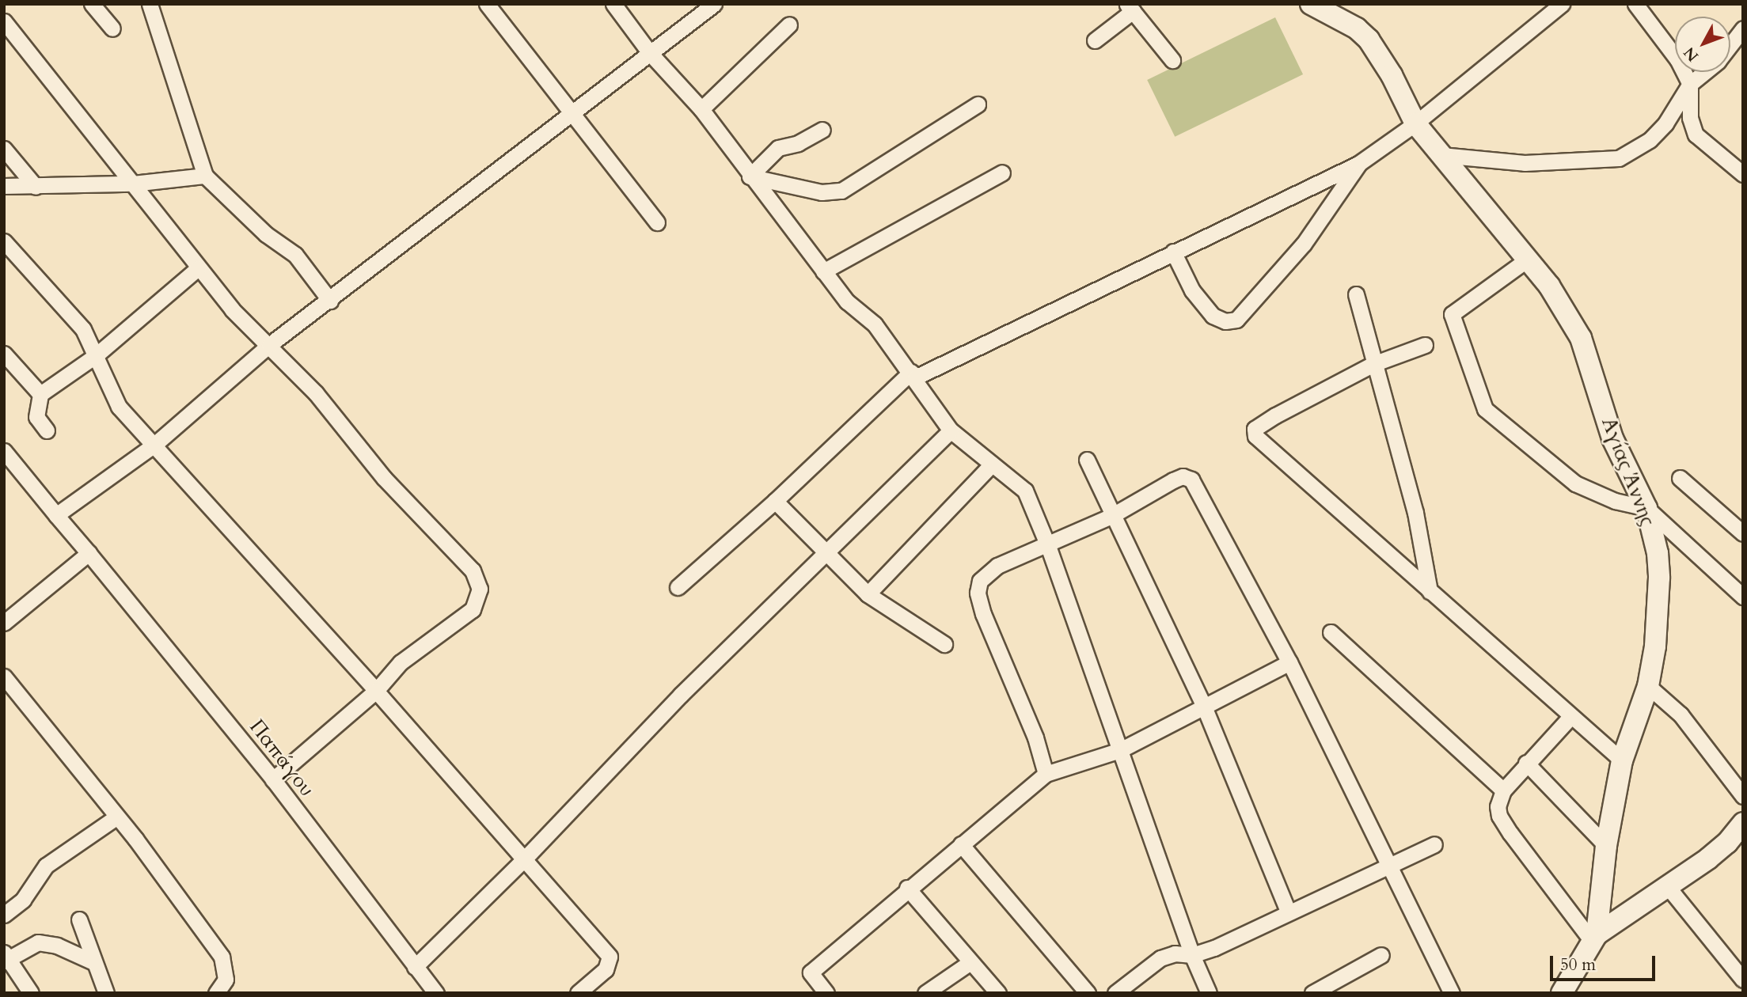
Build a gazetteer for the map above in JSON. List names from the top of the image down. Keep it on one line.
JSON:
{"streets":{"street":["Αγίας Άννης","Παπάγου"]},"scale_bar":"50 m","north":"bottom left"}
